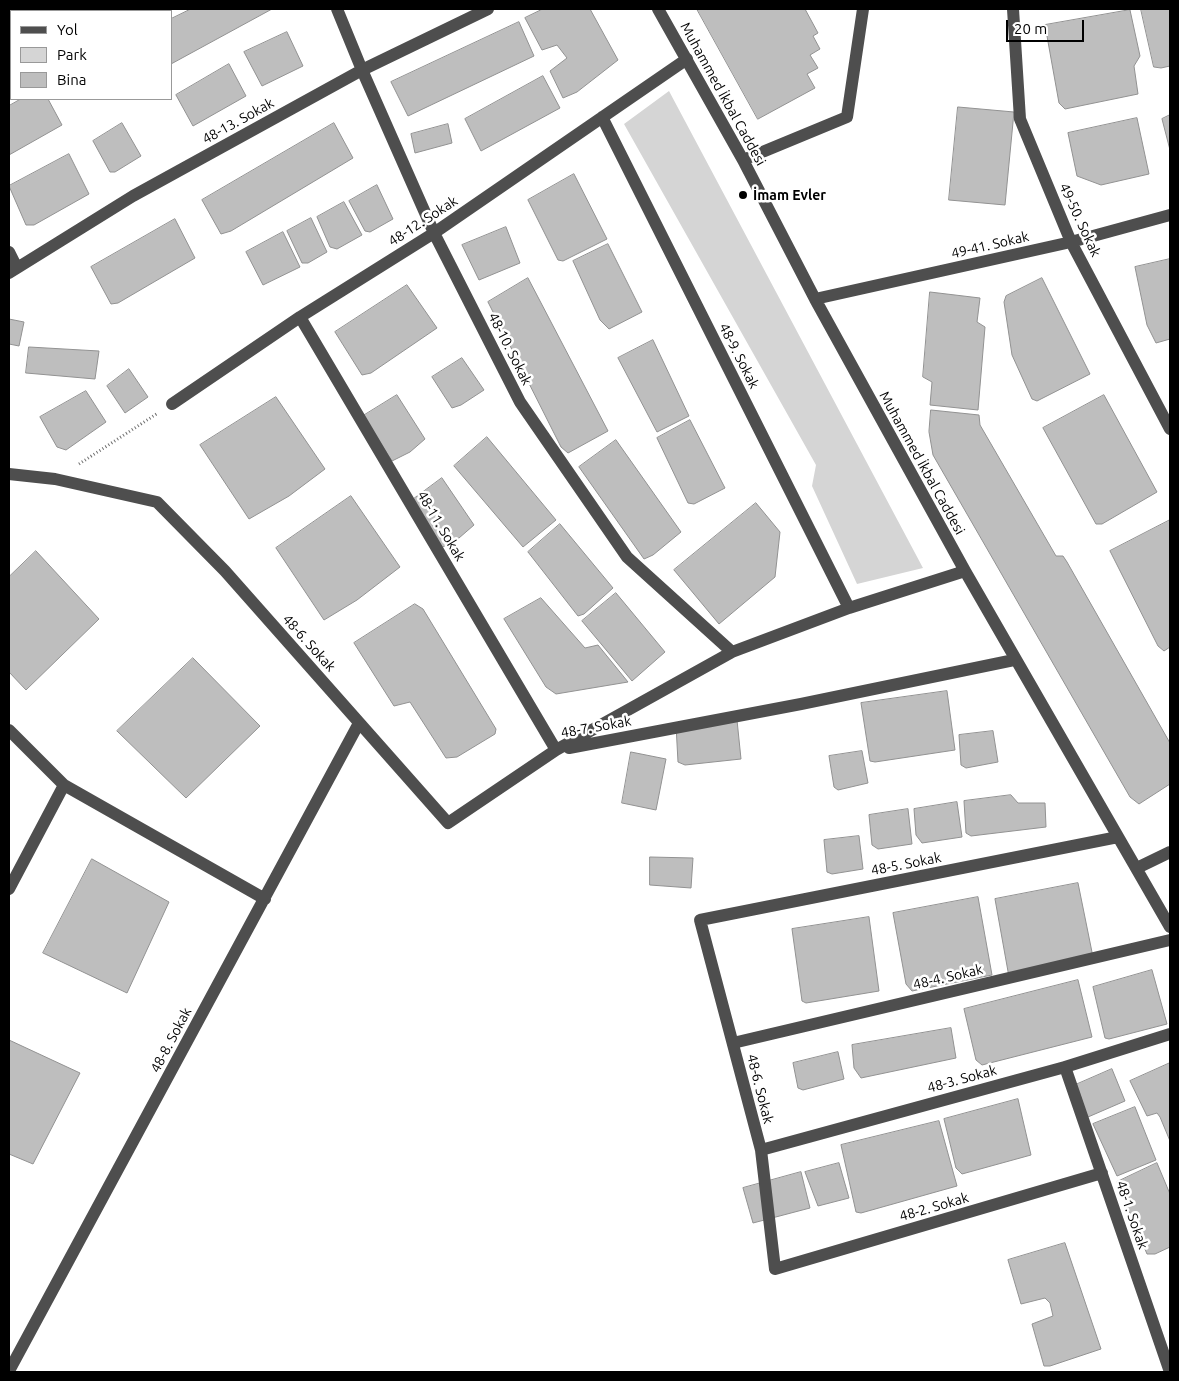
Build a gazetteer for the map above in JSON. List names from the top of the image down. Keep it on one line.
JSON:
{"streets":{"street":["Muhammed İkbal Caddesi","48-13. Sokak","49-50. Sokak","48-12. Sokak","49-41. Sokak","48-10. Sokak","48-9. Sokak","48-11. Sokak","48-6. Sokak","48-7. Sokak","48-5. Sokak","48-4. Sokak","48-8. Sokak","48-3. Sokak","48-2. Sokak","48-1. Sokak"]},"crossings":[["Muhammed İkbal Caddesi","48-12. Sokak"],["Muhammed İkbal Caddesi","49-41. Sokak"],["Muhammed İkbal Caddesi","48-7. Sokak"],["Muhammed İkbal Caddesi","48-5. Sokak"],["48-13. Sokak","48-10. Sokak"],["49-50. Sokak","49-41. Sokak"],["48-12. Sokak","48-10. Sokak"],["48-12. Sokak","48-9. Sokak"],["48-12. Sokak","48-11. Sokak"],["48-10. Sokak","48-7. Sokak"],["48-9. Sokak","48-7. Sokak"],["48-11. Sokak","48-6. Sokak"],["48-11. Sokak","48-7. Sokak"],["48-6. Sokak","48-7. Sokak"],["48-6. Sokak","48-5. Sokak"],["48-6. Sokak","48-4. Sokak"],["48-6. Sokak","48-8. Sokak"],["48-6. Sokak","48-3. Sokak"],["48-6. Sokak","48-2. Sokak"],["48-3. Sokak","48-1. Sokak"],["48-2. Sokak","48-1. Sokak"]],"places":["İmam Evler"],"legend":["Yol","Park","Bina"],"scale_bar":"20 m"}
